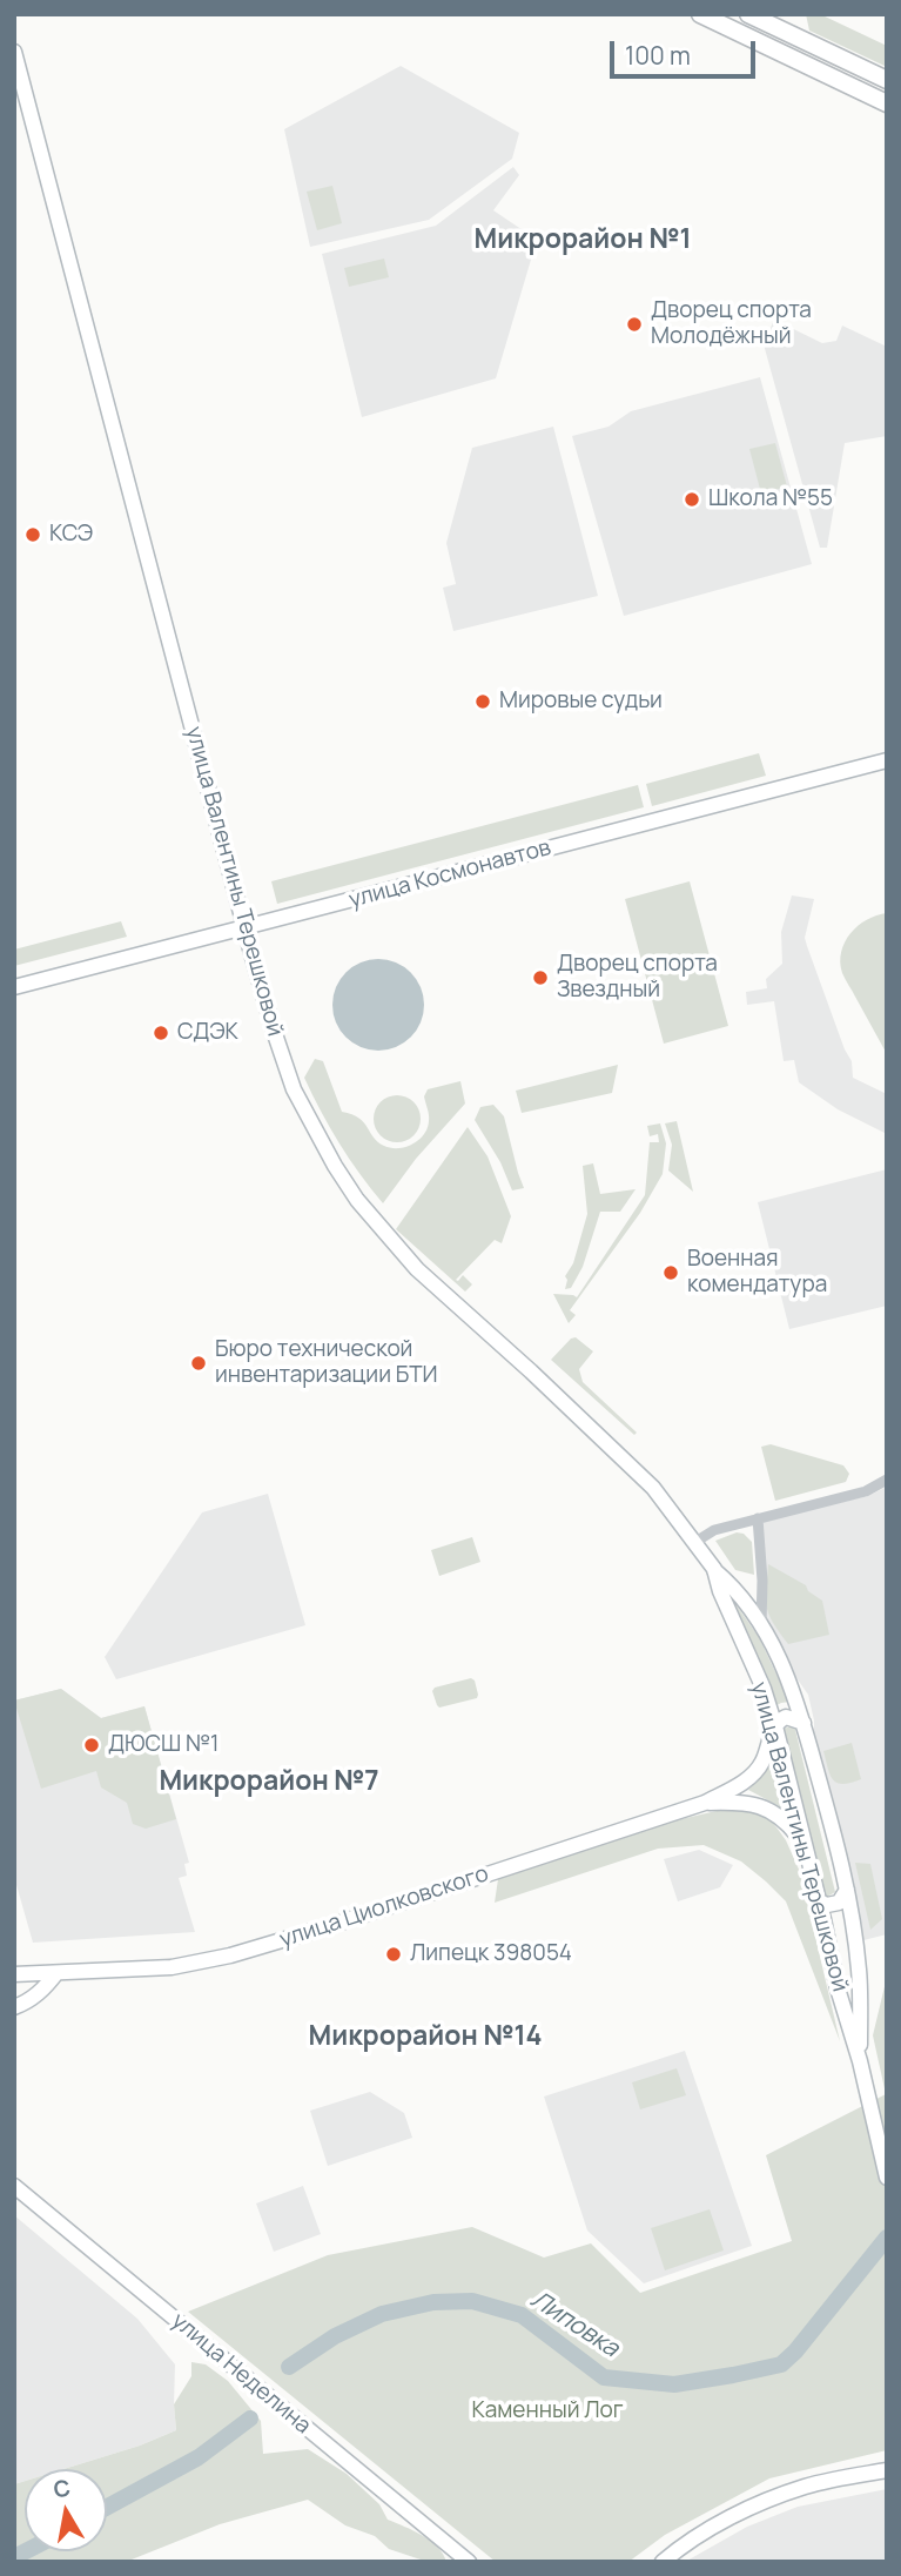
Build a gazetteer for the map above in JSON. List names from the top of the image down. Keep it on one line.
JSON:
{"streets":{"main road":["улица Космонавтов","улица Валентины Терешковой","улица Циолковского","улица Неделина"]},"crossings":[["улица Космонавтов","улица Валентины Терешковой"]],"districts":["Микрорайон №1","Микрорайон №7","Микрорайон №14"],"water":["Липовка"],"parks":["Каменный Лог"],"places":["Дворец спорта Молодёжный","Школа №55","КСЭ","Мировые судьи","Дворец спорта Звездный","СДЭК","Военная комендатура","Бюро технической инвентаризации БТИ","ДЮСШ №1","Липецк 398054"],"scale_bar":"100 m","north":"top"}
